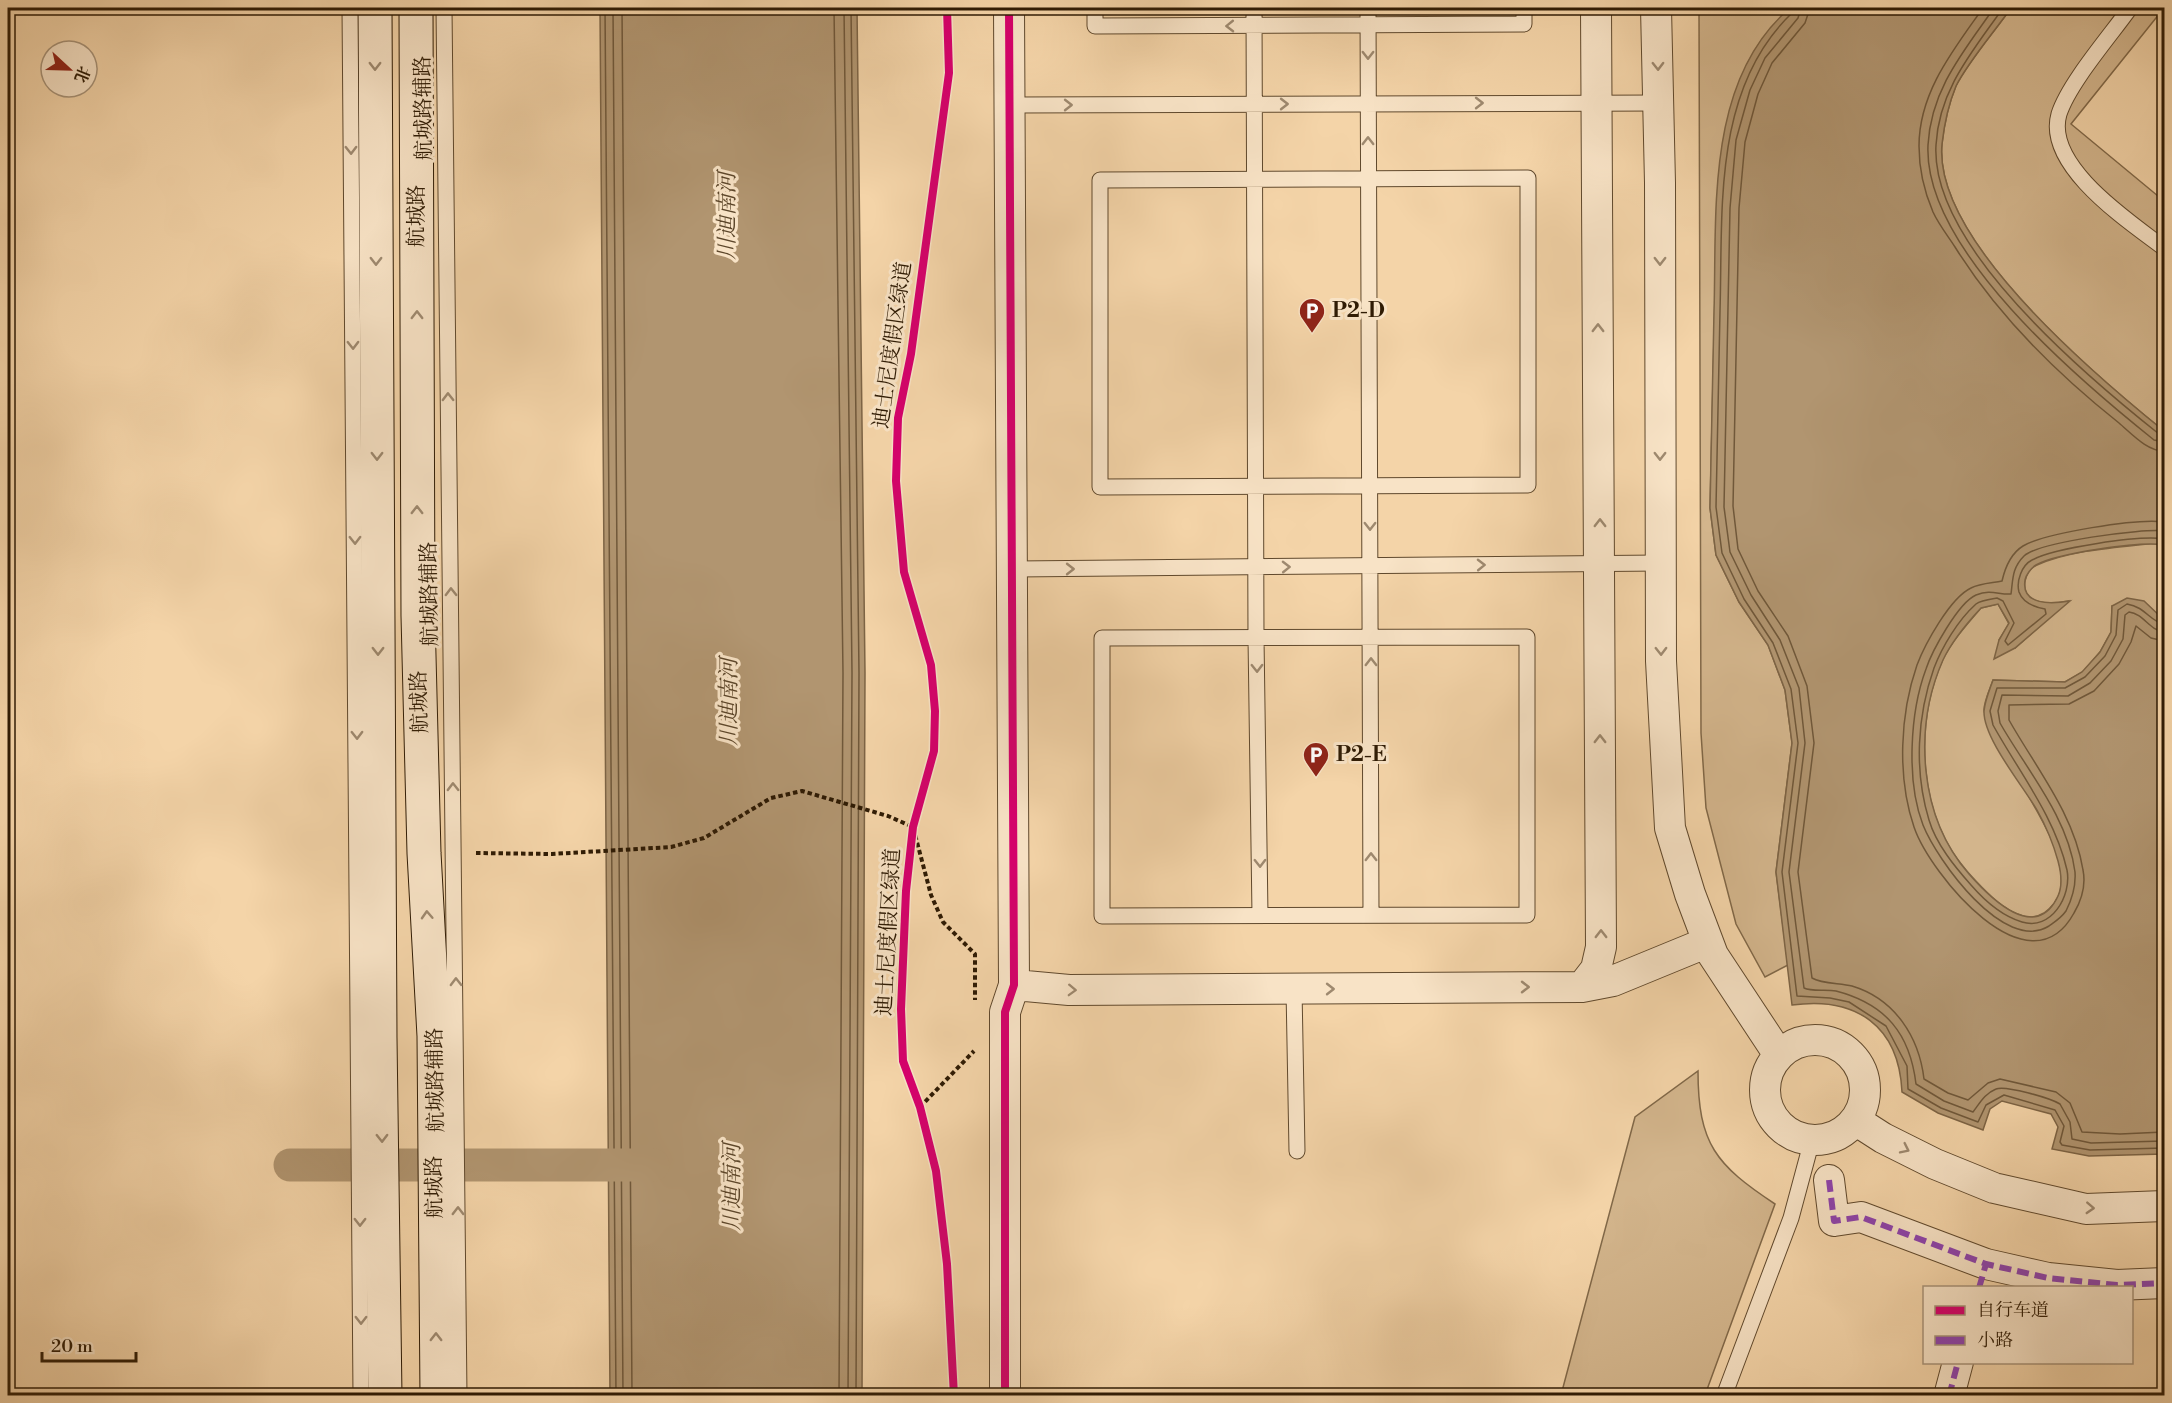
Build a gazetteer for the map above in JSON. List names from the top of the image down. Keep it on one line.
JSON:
{"streets":{"main road":["航城路"],"lane":["航城路辅路"],"cycle path":["迪士尼度假区绿道"]},"crossings":[["航城路辅路","航城路"]],"water":["川迪南河"],"places":{"parking":["P2-D","P2-E"]},"legend":["自行车道","小路"],"scale_bar":"20 m","north":"right"}
